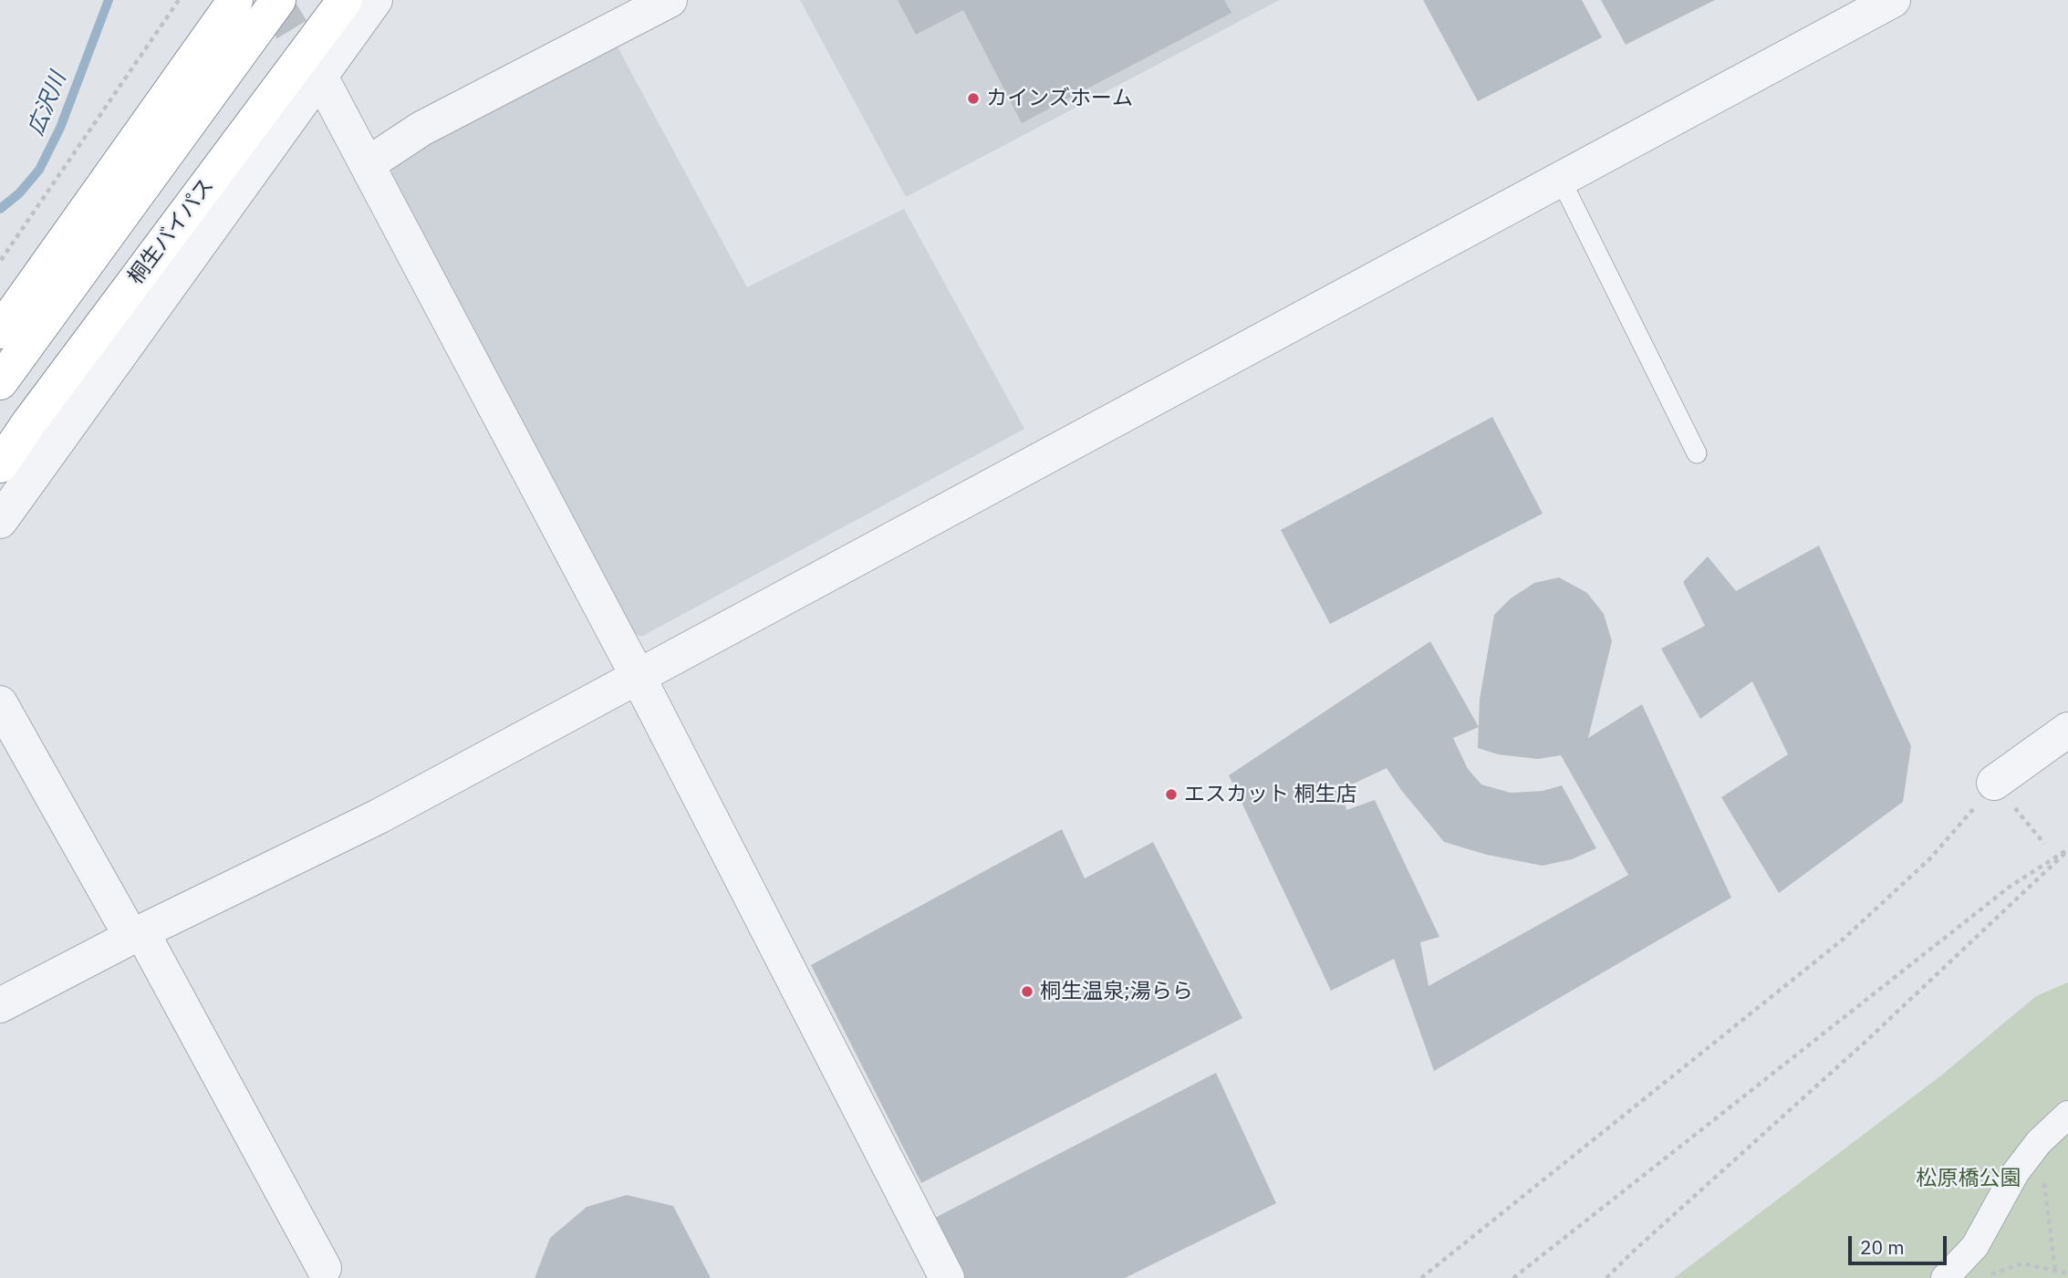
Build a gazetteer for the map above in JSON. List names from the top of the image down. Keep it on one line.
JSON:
{"streets":{"highway":["桐生バイパス"]},"water":["広沢川"],"parks":["松原橋公園"],"places":["カインズホーム","エスカット 桐生店","桐生温泉;湯らら"],"scale_bar":"20 m"}
